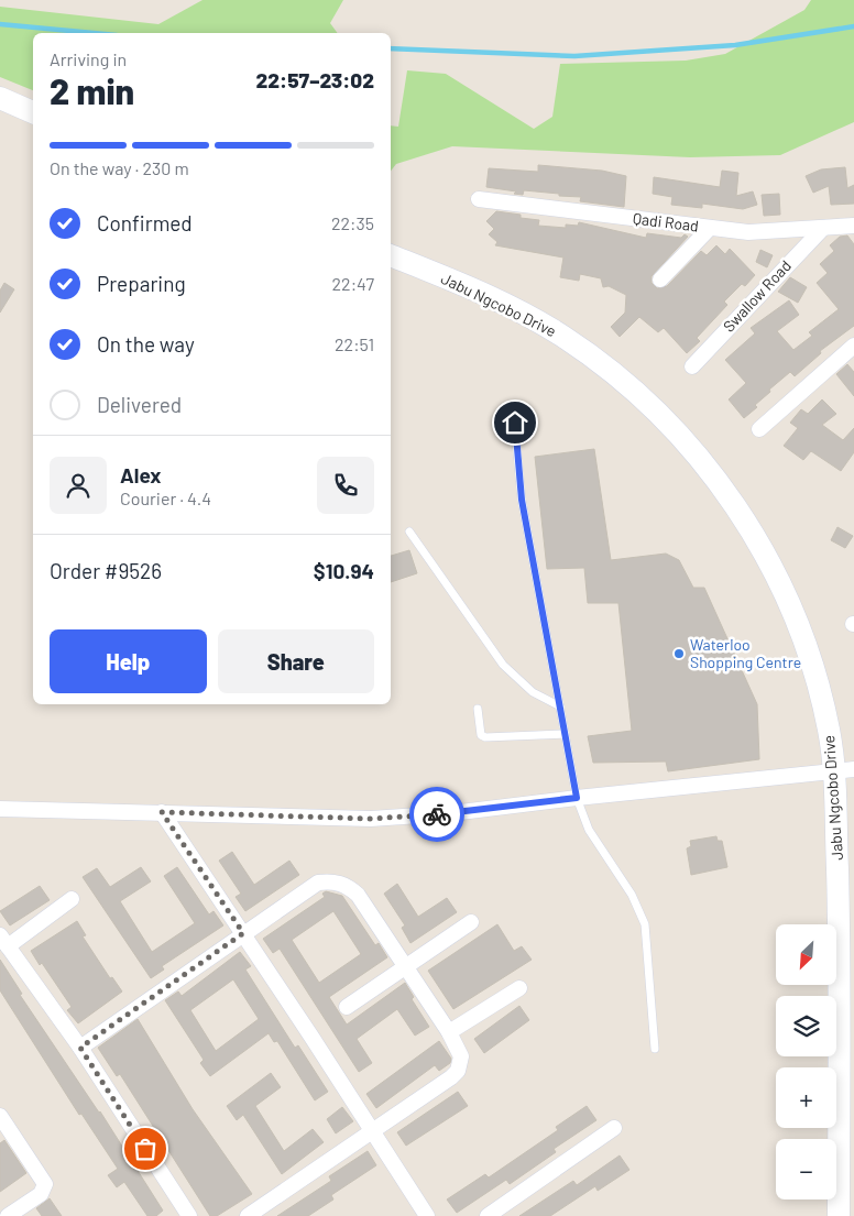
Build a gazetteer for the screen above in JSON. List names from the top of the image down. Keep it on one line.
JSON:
{"streets":{"main road":["Jabu Ngcobo Drive"],"street":["Qadi Road","Swallow Road"]},"crossings":[["Qadi Road","Swallow Road"]],"places":["Waterloo Shopping Centre"],"north":"bottom left","page":{"heading":["2 min","Arriving in","22:57–23:02"],"panel":["Alex","Courier · 4.4","Order #9526","$10.94"],"bar":"On the way · 230 m","list":[["Confirmed","22:35"],["Preparing","22:47"],["On the way","22:51"],"Delivered"],"buttons":["Help","Share"],"map_buttons":["+","−"]}}
